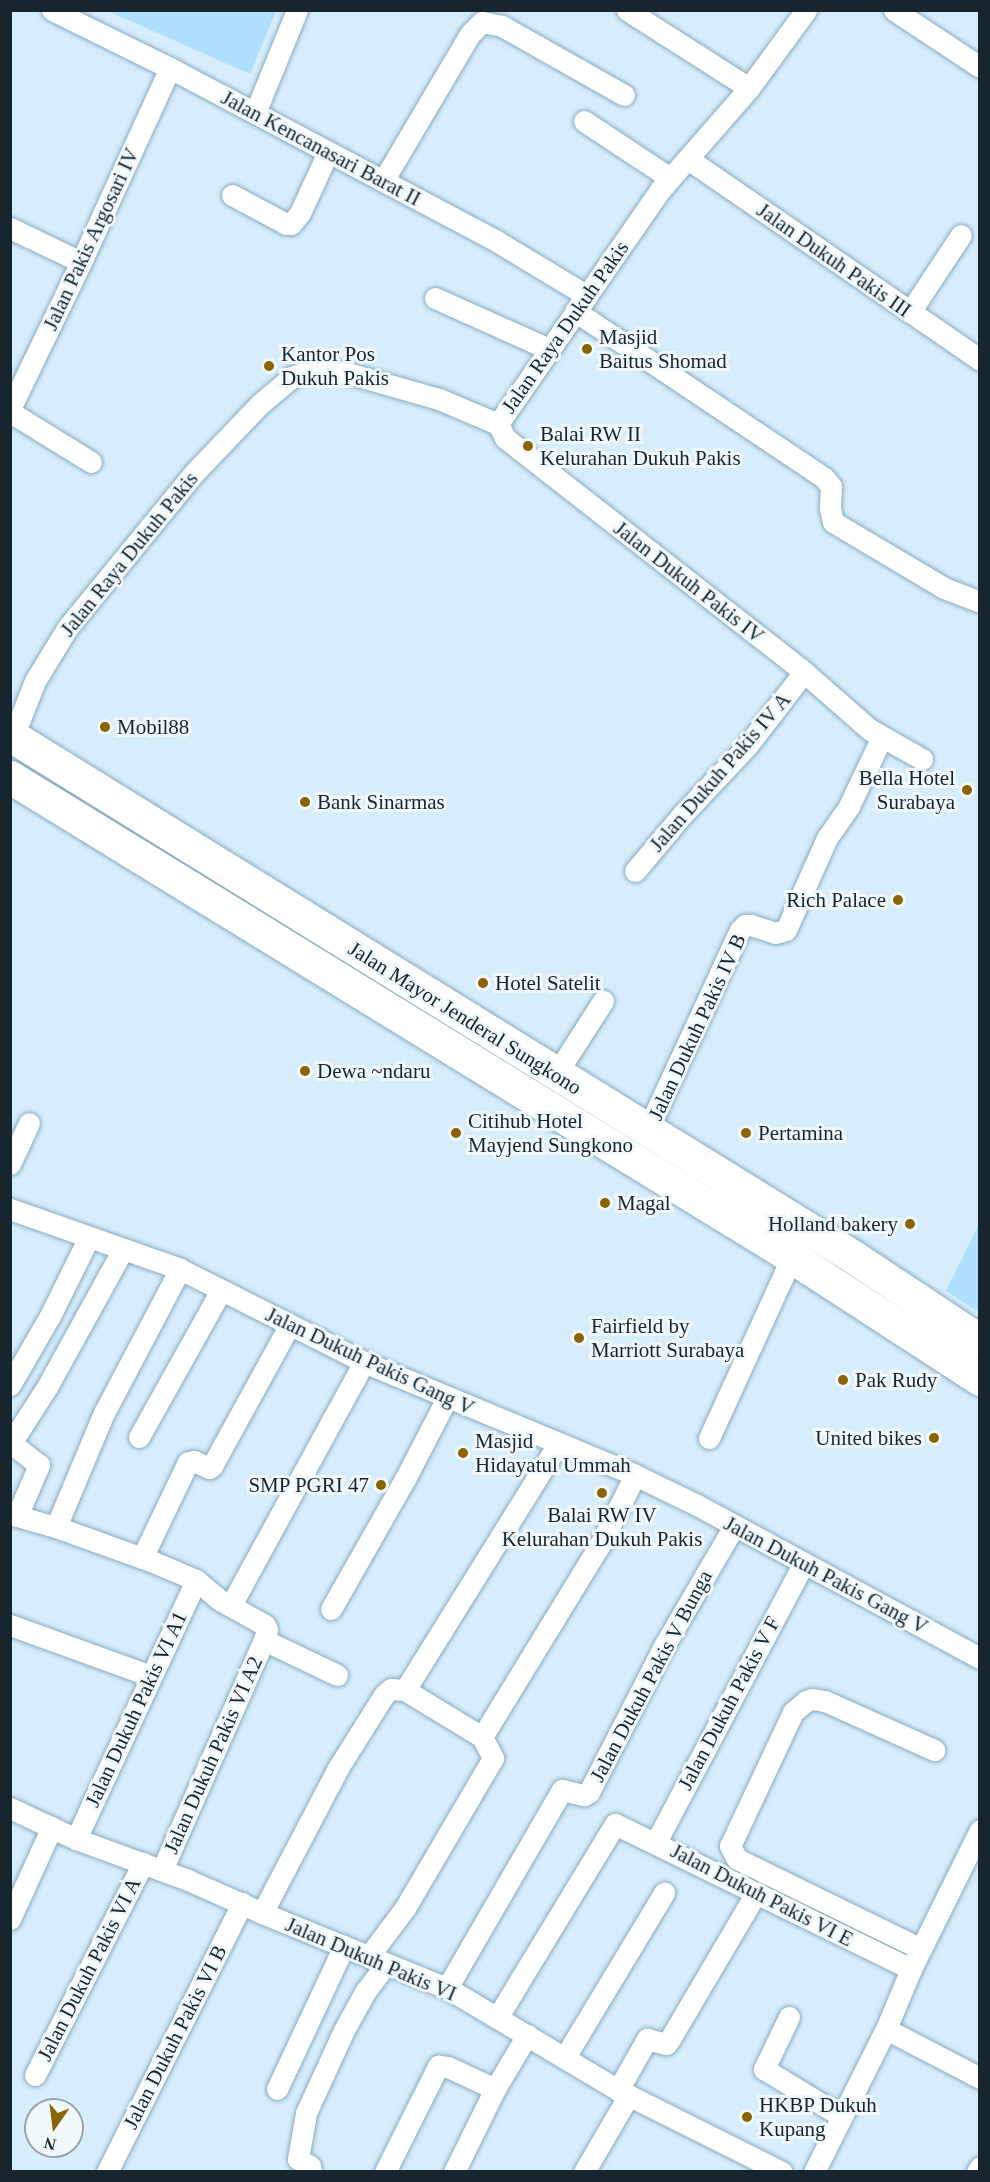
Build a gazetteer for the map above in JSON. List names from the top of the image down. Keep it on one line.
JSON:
{"streets":{"main road":["Jalan Mayor Jenderal Sungkono"],"street":["Jalan Kencanasari Barat II","Jalan Pakis Argosari IV","Jalan Dukuh Pakis III","Jalan Raya Dukuh Pakis","Jalan Dukuh Pakis IV","Jalan Dukuh Pakis IV A","Jalan Dukuh Pakis IV B","Jalan Dukuh Pakis Gang V","Jalan Dukuh Pakis V Bunga","Jalan Dukuh Pakis V F","Jalan Dukuh Pakis VI A1","Jalan Dukuh Pakis VI A2","Jalan Dukuh Pakis VI E","Jalan Dukuh Pakis VI","Jalan Dukuh Pakis VI A","Jalan Dukuh Pakis VI B"]},"crossings":[["Jalan Kencanasari Barat II","Jalan Pakis Argosari IV"],["Jalan Kencanasari Barat II","Jalan Raya Dukuh Pakis"],["Jalan Dukuh Pakis III","Jalan Raya Dukuh Pakis"],["Jalan Raya Dukuh Pakis","Jalan Dukuh Pakis IV"],["Jalan Raya Dukuh Pakis","Jalan Mayor Jenderal Sungkono"],["Jalan Dukuh Pakis IV","Jalan Dukuh Pakis IV A"],["Jalan Dukuh Pakis IV","Jalan Dukuh Pakis IV B"],["Jalan Mayor Jenderal Sungkono","Jalan Dukuh Pakis IV B"],["Jalan Dukuh Pakis Gang V","Jalan Dukuh Pakis V Bunga"],["Jalan Dukuh Pakis Gang V","Jalan Dukuh Pakis V F"],["Jalan Dukuh Pakis V Bunga","Jalan Dukuh Pakis VI"],["Jalan Dukuh Pakis V F","Jalan Dukuh Pakis VI E"],["Jalan Dukuh Pakis VI A1","Jalan Dukuh Pakis VI"],["Jalan Dukuh Pakis VI A2","Jalan Dukuh Pakis VI"],["Jalan Dukuh Pakis VI A2","Jalan Dukuh Pakis VI A"],["Jalan Dukuh Pakis VI E","Jalan Dukuh Pakis VI"],["Jalan Dukuh Pakis VI","Jalan Dukuh Pakis VI A"],["Jalan Dukuh Pakis VI","Jalan Dukuh Pakis VI B"]],"places":["Masjid Baitus Shomad","Kantor Pos Dukuh Pakis","Balai RW II Kelurahan Dukuh Pakis","Mobil88","Bella Hotel Surabaya","Bank Sinarmas","Rich Palace","Hotel Satelit","Dewa ~ndaru","Citihub Hotel Mayjend Sungkono","Pertamina","Magal","Holland bakery","Fairfield by Marriott Surabaya","Pak Rudy","United bikes","Masjid Hidayatul Ummah","SMP PGRI 47","Balai RW IV Kelurahan Dukuh Pakis","HKBP Dukuh Kupang"],"north":"bottom"}
